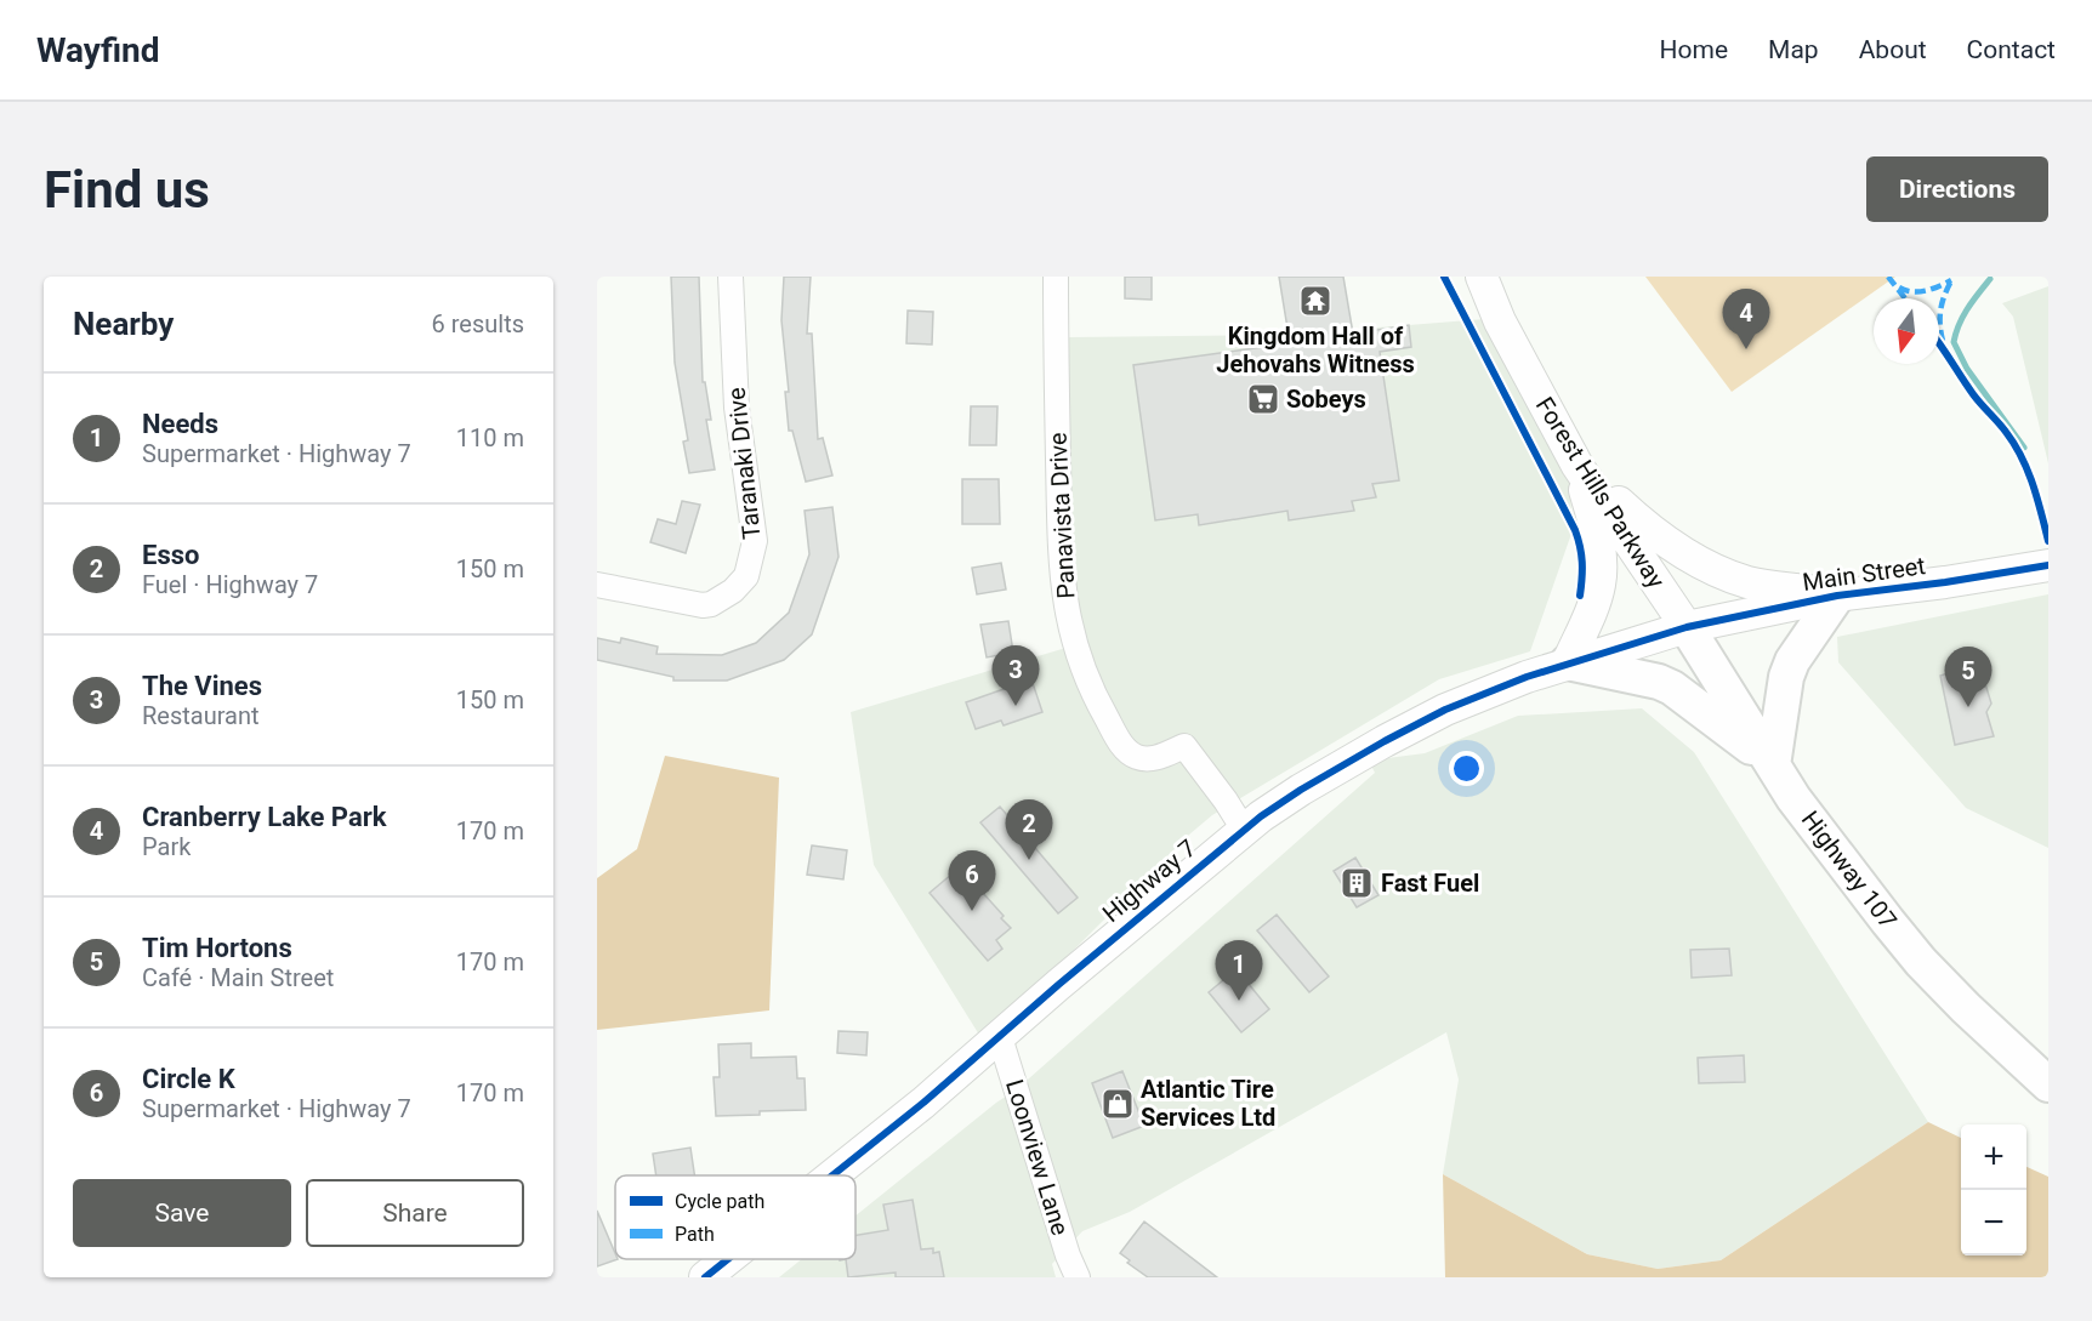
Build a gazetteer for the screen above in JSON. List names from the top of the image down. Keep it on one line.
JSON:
{"streets":{"highway":["Highway 107"],"main road":["Forest Hills Parkway","Main Street","Highway 7"],"street":["Taranaki Drive","Panavista Drive","Loonview Lane"]},"crossings":[["Forest Hills Parkway","Main Street"],["Forest Hills Parkway","Highway 107"],["Forest Hills Parkway","Highway 7"],["Panavista Drive","Highway 7"],["Main Street","Highway 107"],["Main Street","Highway 7"],["Highway 107","Highway 7"],["Highway 7","Loonview Lane"]],"places":{"temple":["Kingdom Hall of Jehovahs Witness"],"supermarket":["Sobeys"],"building":["Fast Fuel"],"shop":["Atlantic Tire Services Ltd"]},"legend":["Cycle path","Path"],"north":"bottom","page":{"header":"Wayfind","nav":["Home","Map","About","Contact"],"buttons":["Directions",["Save","Share"]],"title":"Find us","heading":["Nearby","6 results"],"pins":["4","3","5","2","6","1"],"list":[{"mark":"1","name":"Needs","note":"Supermarket · Highway 7","value":"110 m"},{"mark":"2","name":"Esso","note":"Fuel · Highway 7","value":"150 m"},{"mark":"3","name":"The Vines","note":"Restaurant","value":"150 m"},{"mark":"4","name":"Cranberry Lake Park","note":"Park","value":"170 m"},{"mark":"5","name":"Tim Hortons","note":"Café · Main Street","value":"170 m"},{"mark":"6","name":"Circle K","note":"Supermarket · Highway 7","value":"170 m"}],"map_buttons":["+","−"]}}
